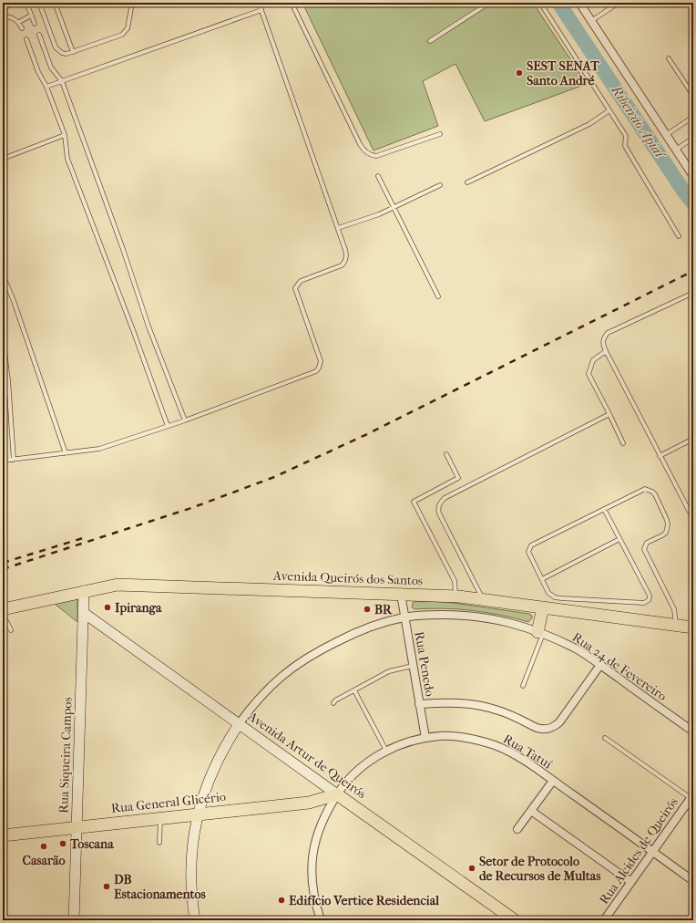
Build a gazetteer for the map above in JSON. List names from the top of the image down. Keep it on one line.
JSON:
{"streets":{"main road":["Avenida Queirós dos Santos","Avenida Artur de Queirós","Rua General Glicério"],"street":["Rua Penedo","Rua 24 de Fevereiro","Rua Tatuí","Rua Siqueira Campos","Rua Alcides de Queirós"]},"crossings":[["Avenida Queirós dos Santos","Rua Penedo"],["Avenida Queirós dos Santos","Rua Siqueira Campos"],["Rua Penedo","Rua 24 de Fevereiro"],["Rua Penedo","Rua Tatuí"],["Rua 24 de Fevereiro","Avenida Artur de Queirós"],["Rua Tatuí","Avenida Artur de Queirós"],["Rua Tatuí","Rua General Glicério"],["Rua Tatuí","Rua Alcides de Queirós"],["Rua Siqueira Campos","Avenida Artur de Queirós"],["Rua Siqueira Campos","Rua General Glicério"],["Avenida Artur de Queirós","Rua General Glicério"]],"water":["Ribeirão Apiaí"],"places":["SEST SENAT Santo André","Ipiranga","BR","Toscana","Casarão","Setor de Protocolo de Recursos de Multas","DB Estacionamentos","Edifício Vertice Residencial"]}
